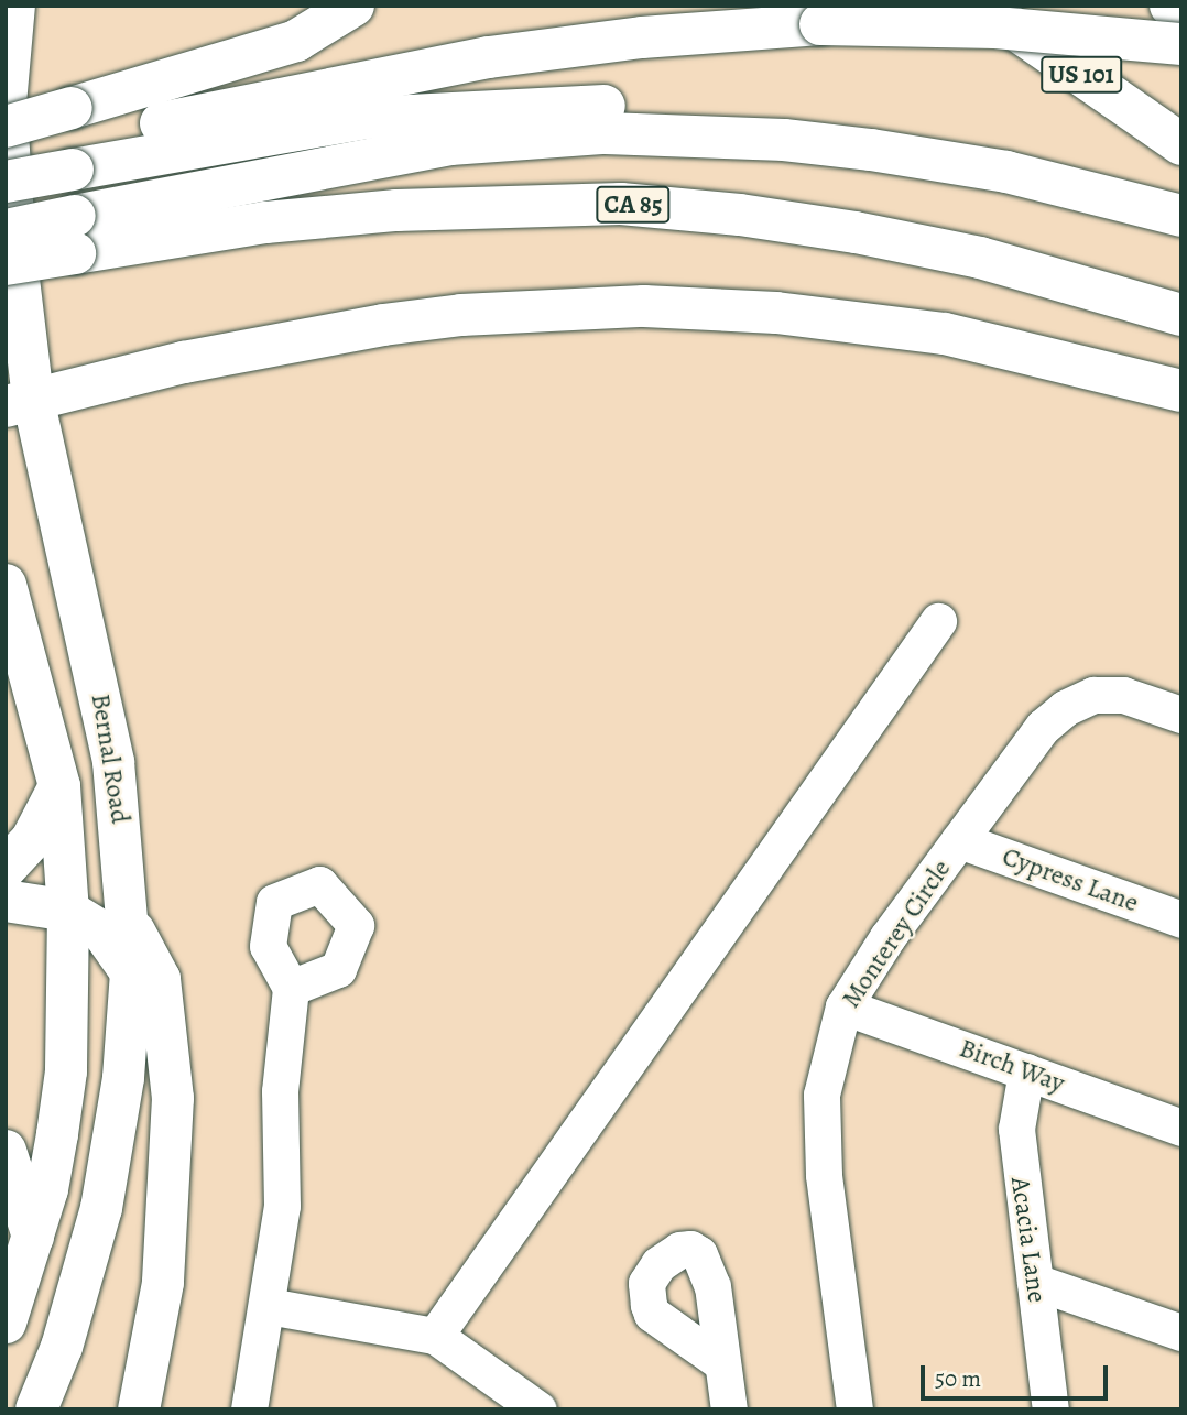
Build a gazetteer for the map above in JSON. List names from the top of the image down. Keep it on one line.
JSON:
{"streets":{"main road":["US 101","CA 85","Bernal Road"],"street":["Cypress Lane","Monterey Circle","Birch Way","Acacia Lane"]},"crossings":[["Cypress Lane","Monterey Circle"],["Monterey Circle","Birch Way"],["Birch Way","Acacia Lane"]],"scale_bar":"50 m"}
